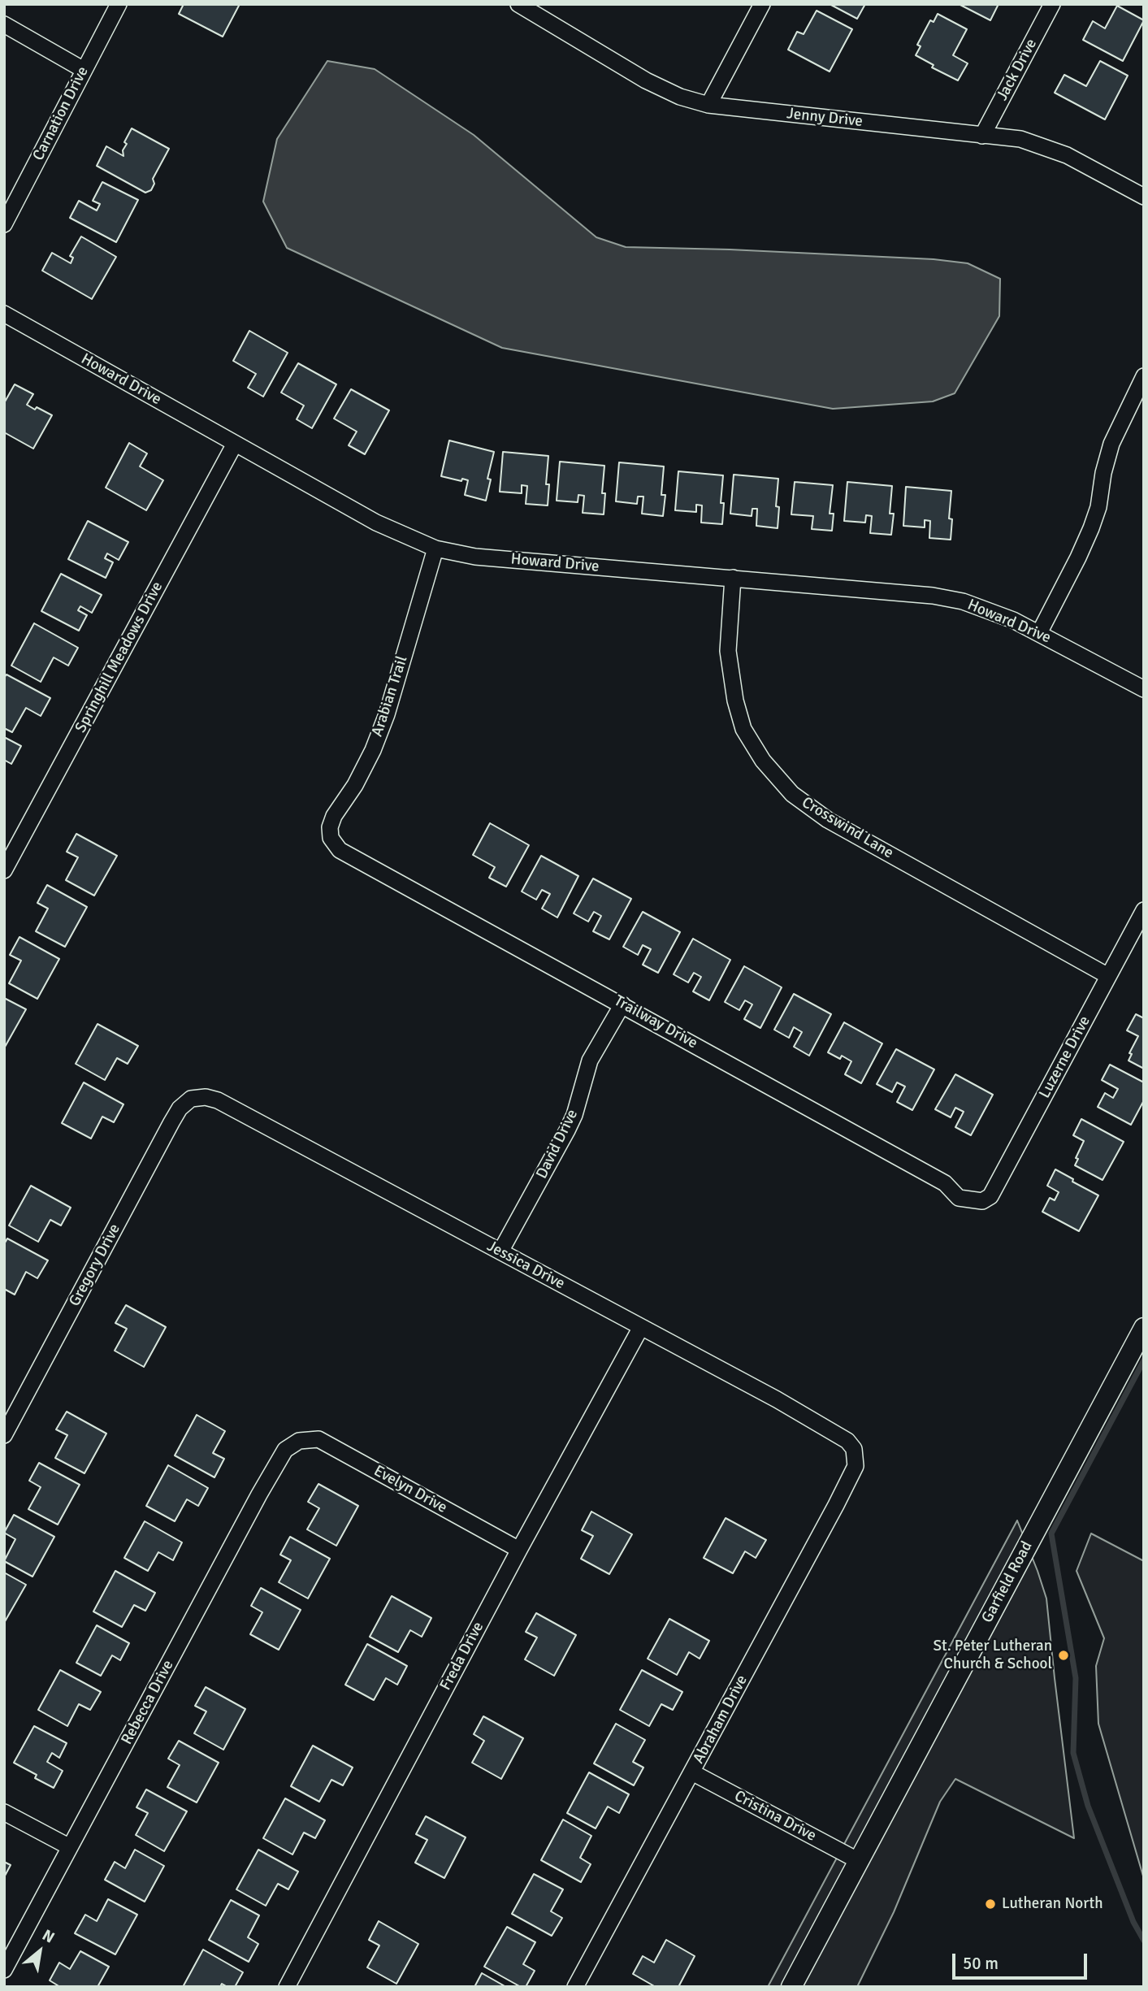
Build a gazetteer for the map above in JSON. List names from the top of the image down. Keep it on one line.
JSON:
{"streets":{"street":["Jack Drive","Carnation Drive","Jenny Drive","Howard Drive","Springhill Meadows Drive","Arabian Trail","Crosswind Lane","Trailway Drive","Luzerne Drive","David Drive","Gregory Drive","Jessica Drive","Evelyn Drive","Garfield Road","Freda Drive","Rebecca Drive","Abraham Drive","Cristina Drive"]},"crossings":[["Jack Drive","Jenny Drive"],["Howard Drive","Springhill Meadows Drive"],["Howard Drive","Arabian Trail"],["Howard Drive","Crosswind Lane"],["Arabian Trail","Trailway Drive"],["Crosswind Lane","Luzerne Drive"],["Trailway Drive","Luzerne Drive"],["Trailway Drive","David Drive"],["David Drive","Jessica Drive"],["Gregory Drive","Jessica Drive"],["Jessica Drive","Freda Drive"],["Jessica Drive","Abraham Drive"],["Evelyn Drive","Freda Drive"],["Evelyn Drive","Rebecca Drive"],["Garfield Road","Cristina Drive"],["Abraham Drive","Cristina Drive"]],"places":["St. Peter Lutheran Church & School","Lutheran North"],"scale_bar":"50 m","north":"top right"}
